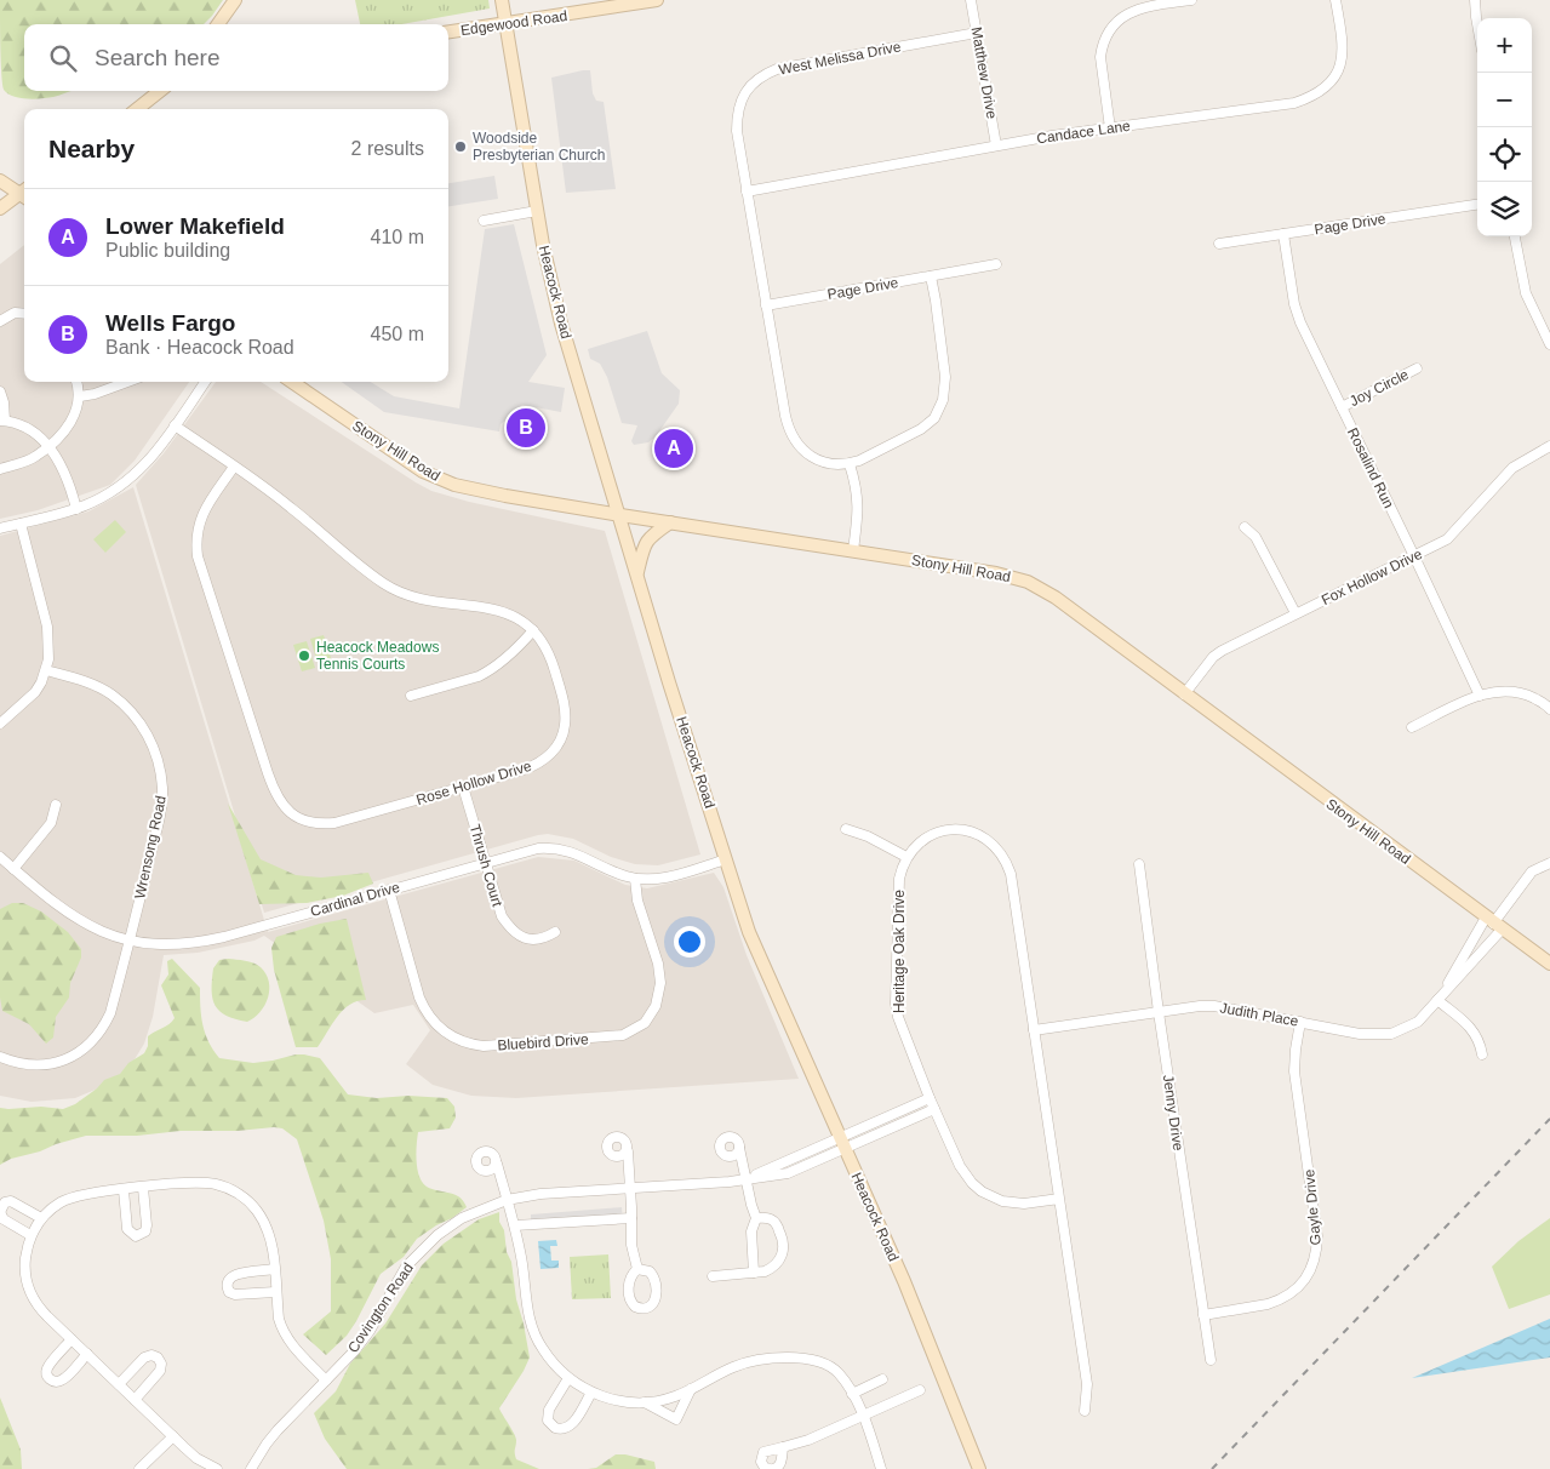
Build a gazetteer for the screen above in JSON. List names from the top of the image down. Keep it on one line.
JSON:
{"streets":{"main road":["Edgewood Road","Heacock Road","Stony Hill Road"],"street":["West Melissa Drive","Matthew Drive","Candace Lane","Page Drive","Joy Circle","Rosalind Run","Fox Hollow Drive","Rose Hollow Drive","Wrensong Road","Thrush Court","Cardinal Drive","Heritage Oak Drive","Judith Place","Bluebird Drive","Jenny Drive","Gayle Drive","Covington Road"]},"crossings":[["Edgewood Road","Heacock Road"],["West Melissa Drive","Matthew Drive"],["West Melissa Drive","Candace Lane"],["West Melissa Drive","Page Drive"],["Matthew Drive","Candace Lane"],["Page Drive","Rosalind Run"],["Heacock Road","Stony Hill Road"],["Heacock Road","Cardinal Drive"],["Heacock Road","Covington Road"],["Joy Circle","Rosalind Run"],["Stony Hill Road","Fox Hollow Drive"],["Stony Hill Road","Judith Place"],["Rosalind Run","Fox Hollow Drive"],["Rose Hollow Drive","Thrush Court"],["Wrensong Road","Cardinal Drive"],["Thrush Court","Cardinal Drive"],["Cardinal Drive","Bluebird Drive"],["Judith Place","Jenny Drive"],["Judith Place","Gayle Drive"],["Jenny Drive","Gayle Drive"]],"places":["Woodside Presbyterian Church","Heacock Meadows Tennis Courts"],"page":{"map_buttons":["+","−"],"search":"Search here","heading":["Nearby","2 results"],"list":[{"mark":"A","name":"Lower Makefield","note":"Public building","value":"410 m"},{"mark":"B","name":"Wells Fargo","note":"Bank · Heacock Road","value":"450 m"}],"pins":["B","A"]}}
